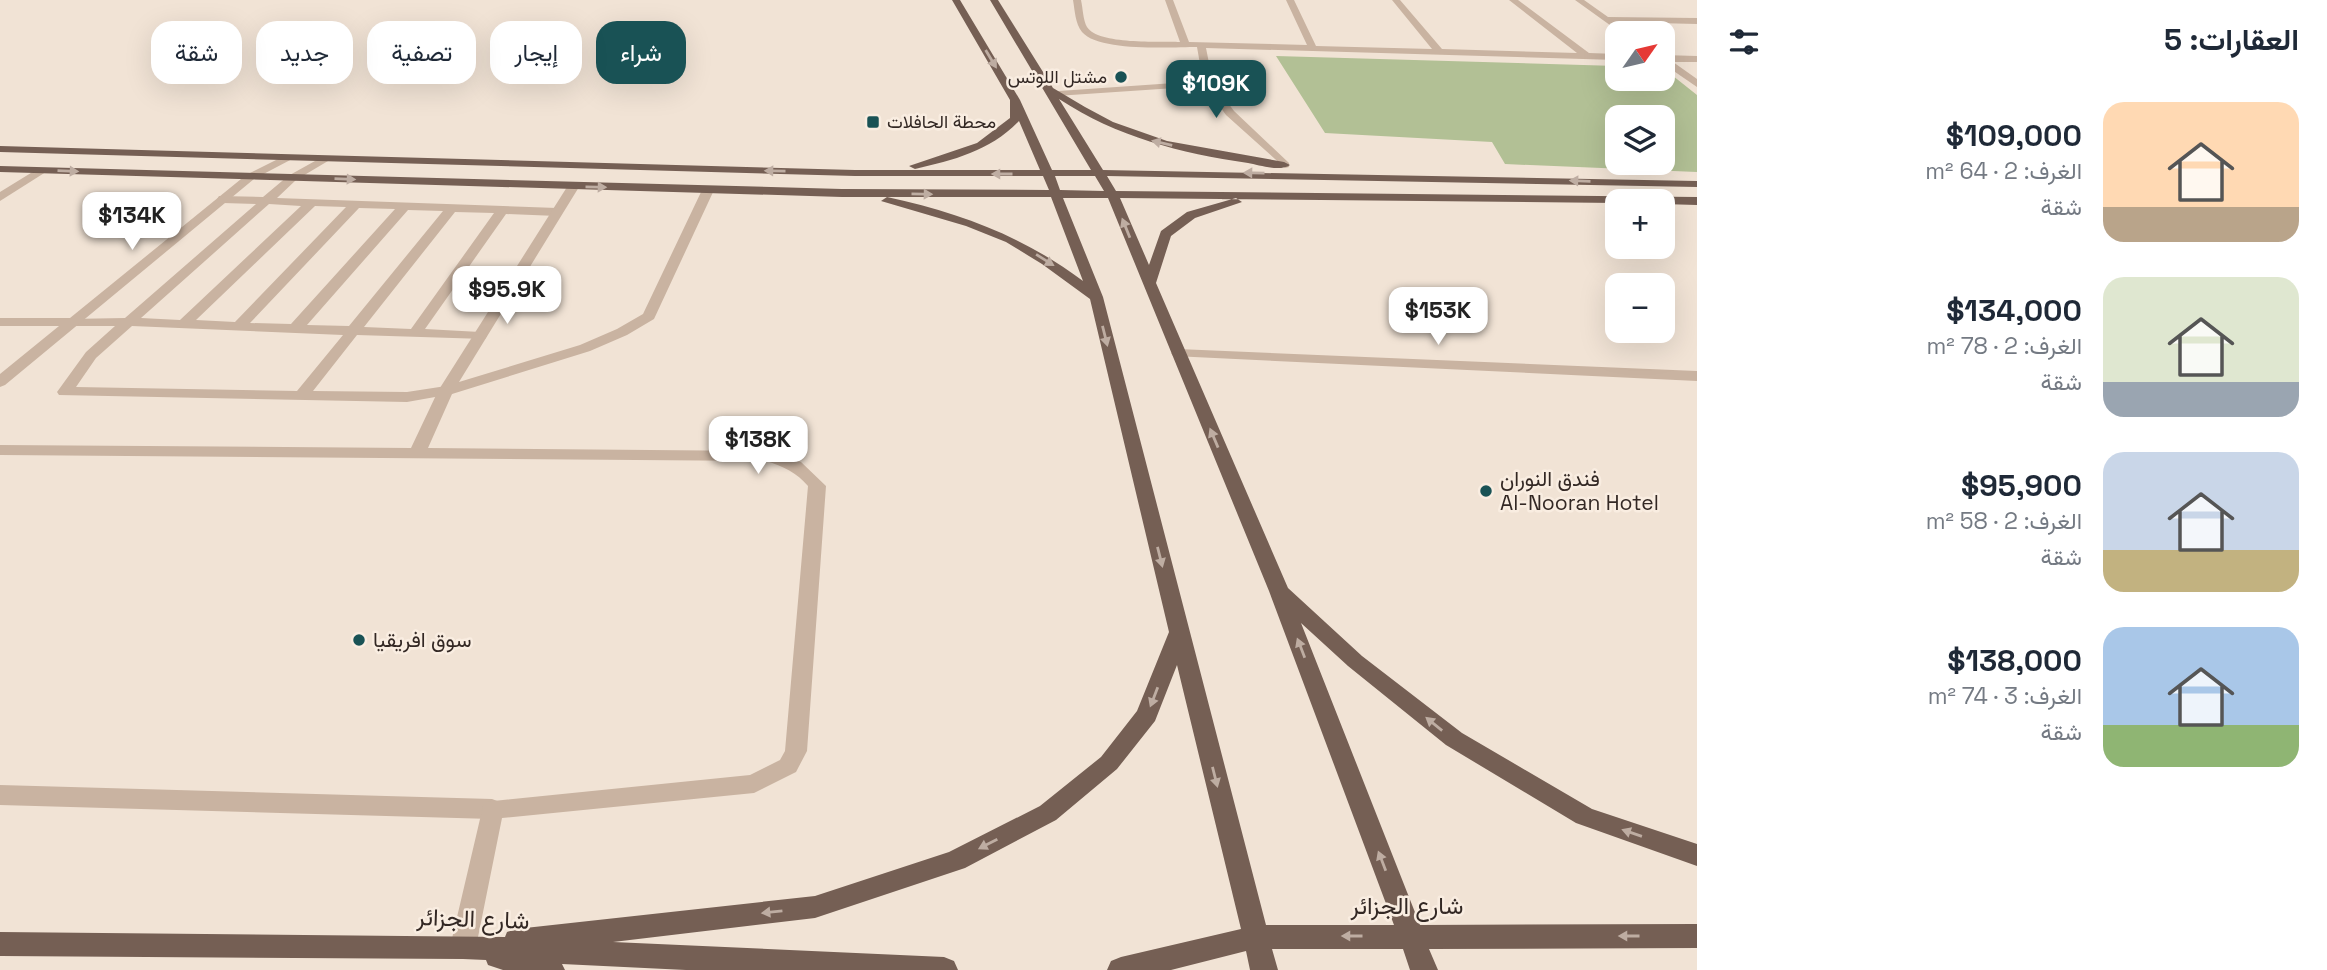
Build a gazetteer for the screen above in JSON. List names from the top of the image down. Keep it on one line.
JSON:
{"streets":{"main road":["شارع الجزائر"]},"places":{"other":["مشتل اللوتس","فندق النوران Al-Nooran Hotel","سوق افريقيا"],"transit":["محطة الحافلات"]},"north":"top right","page":{"heading":"العقارات: 5","map_buttons":["+","−"],"chip":["شراء","إيجار","تصفية","جديد","شقة"],"price":["$109K","$134K","$95.9K","$153K","$138K"],"list":[{"name":"$109,000","note":"الغرف: 2 · 64 m² · شقة"},{"name":"$134,000","note":"الغرف: 2 · 78 m² · شقة"},{"name":"$95,900","note":"الغرف: 2 · 58 m² · شقة"},{"name":"$138,000","note":"الغرف: 3 · 74 m² · شقة"}]}}
